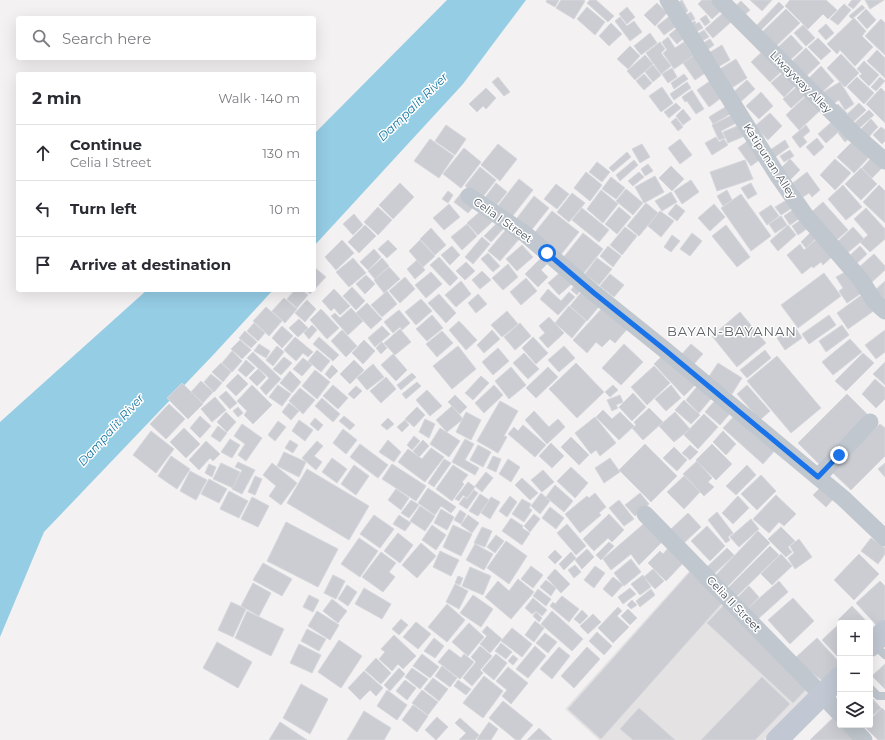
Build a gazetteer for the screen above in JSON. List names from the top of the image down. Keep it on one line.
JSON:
{"streets":{"street":["Liwayway Alley","Katipunan Alley","Celia I Street","Celia II Street"]},"districts":["BAYAN-BAYANAN"],"water":["Dampalit River"],"page":{"search":"Search here","heading":["2 min","Walk · 140 m"],"list":[["Continue","Celia I Street","130 m"],["Turn left","10 m"],"Arrive at destination"],"map_buttons":["+","−"]}}
